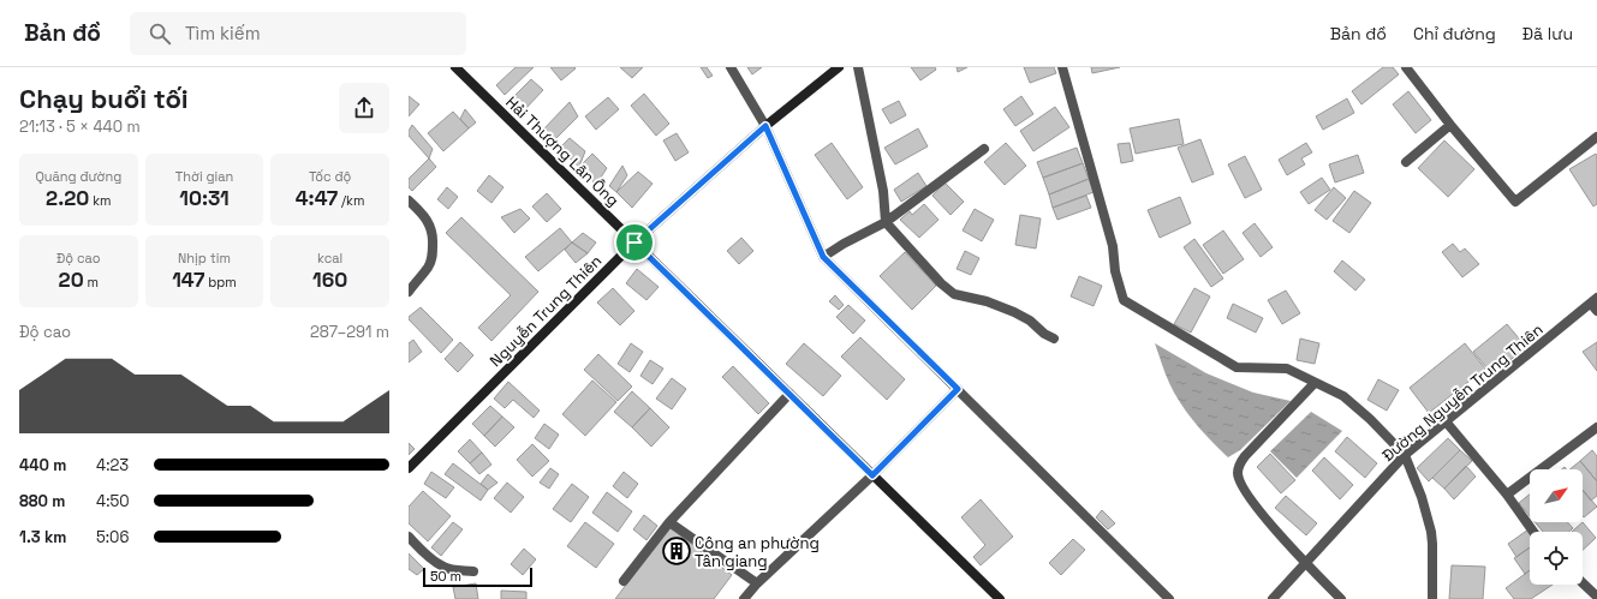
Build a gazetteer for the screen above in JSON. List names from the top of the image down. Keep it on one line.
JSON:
{"streets":{"street":["Hải Thượng Lãn Ông","Nguyễn Trung Thiên","Đường Nguyễn Trung Thiên"]},"crossings":[["Hải Thượng Lãn Ông","Nguyễn Trung Thiên"]],"places":{"building":["Công an phường Tân giang"]},"scale_bar":"50 m","north":"top right","page":{"header":"Bản đồ","search":"Tìm kiếm","nav":["Bản đồ","Chỉ đường","Đã lưu"],"heading":["Chạy buổi tối","21:13 · 5 × 440 m"],"stats":[["Quãng đường","2.20 km"],["Thời gian","10:31"],["Tốc độ","4:47 /km"],["Độ cao","20 m"],["Nhịp tim","147 bpm"],["kcal","160"]],"chart":["Độ cao","287–291 m"],"list":[{"name":"440 m","note":"4:23"},{"name":"880 m","note":"4:50"},{"name":"1.3 km","note":"5:06"}],"scale":"50 m"}}
